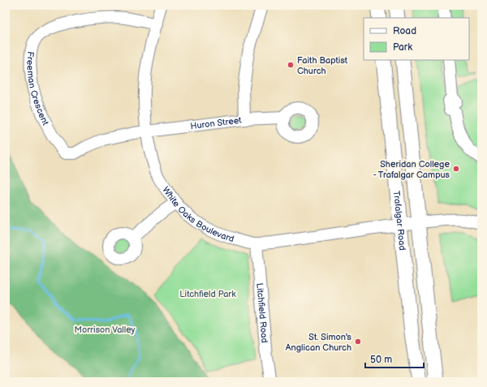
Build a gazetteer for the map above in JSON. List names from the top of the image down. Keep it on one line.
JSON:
{"streets":{"main road":["Trafalgar Road"],"street":["Freeman Crescent","Huron Street","White Oaks Boulevard","Litchfield Road"]},"crossings":[["Freeman Crescent","Huron Street"],["Freeman Crescent","White Oaks Boulevard"],["Huron Street","White Oaks Boulevard"],["White Oaks Boulevard","Trafalgar Road"],["White Oaks Boulevard","Litchfield Road"]],"parks":["Litchfield Park","Morrison Valley"],"places":["Faith Baptist Church","Sheridan College - Trafalgar Campus","St. Simon's Anglican Church"],"legend":["Road","Park"],"scale_bar":"50 m"}
